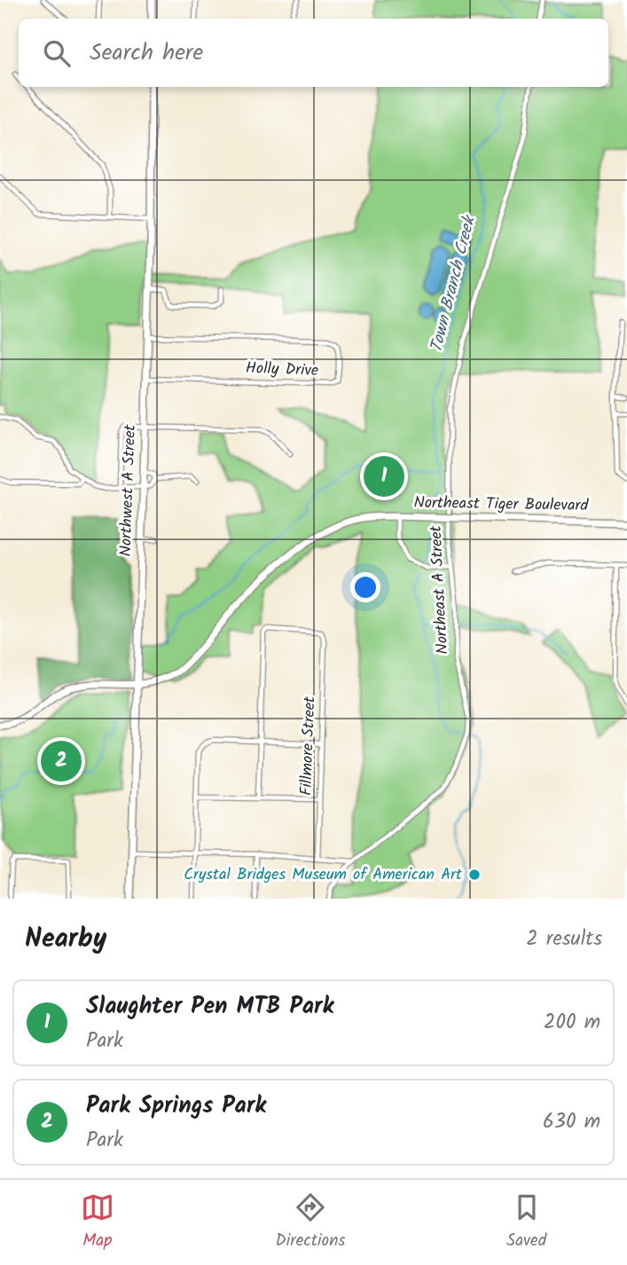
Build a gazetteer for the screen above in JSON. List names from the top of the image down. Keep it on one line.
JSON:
{"streets":{"street":["Holly Drive","Northwest A Street","Northeast Tiger Boulevard","Northeast A Street","Fillmore Street"]},"crossings":[["Holly Drive","Northwest A Street"],["Northwest A Street","Northeast Tiger Boulevard"]],"water":["Town Branch Creek"],"places":["Crystal Bridges Museum of American Art"],"page":{"search":"Search here","pins":["1","2"],"heading":["Nearby","2 results"],"list":[{"mark":"1","name":"Slaughter Pen MTB Park","note":"Park","value":"200 m"},{"mark":"2","name":"Park Springs Park","note":"Park","value":"630 m"}],"nav":["Map","Directions","Saved"]}}
